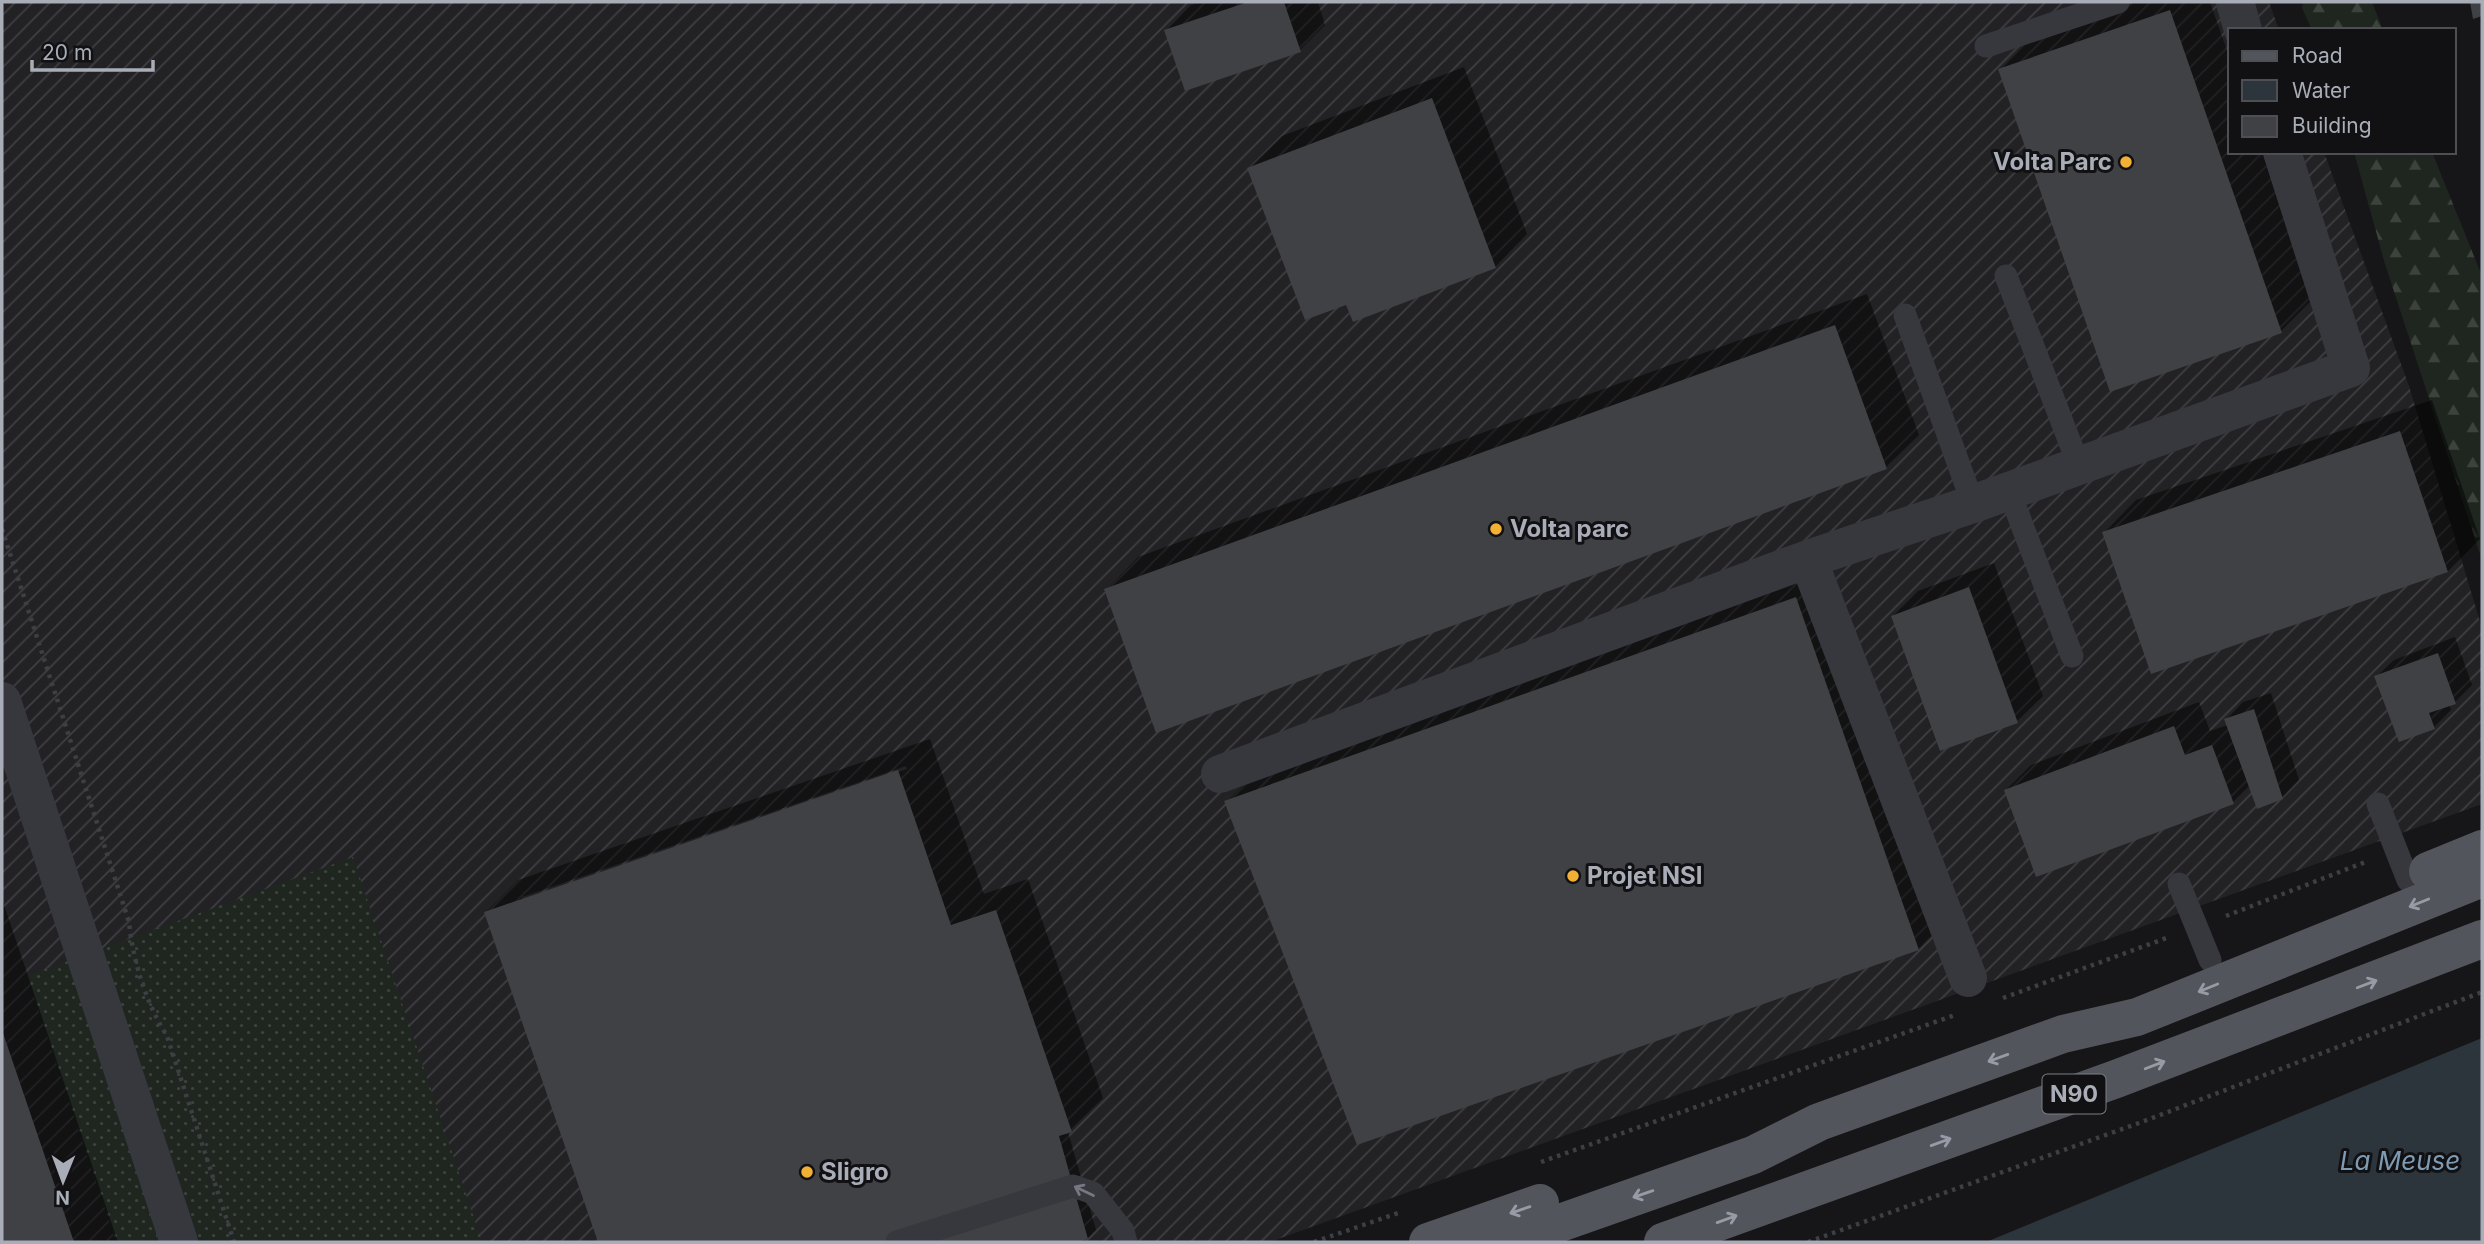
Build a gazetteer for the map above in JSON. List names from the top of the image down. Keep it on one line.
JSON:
{"streets":{"main road":["N90"]},"water":["La Meuse"],"places":["Volta Parc","Volta parc","Projet NSI","Sligro"],"legend":["Road","Water","Building"],"scale_bar":"20 m","north":"bottom"}
